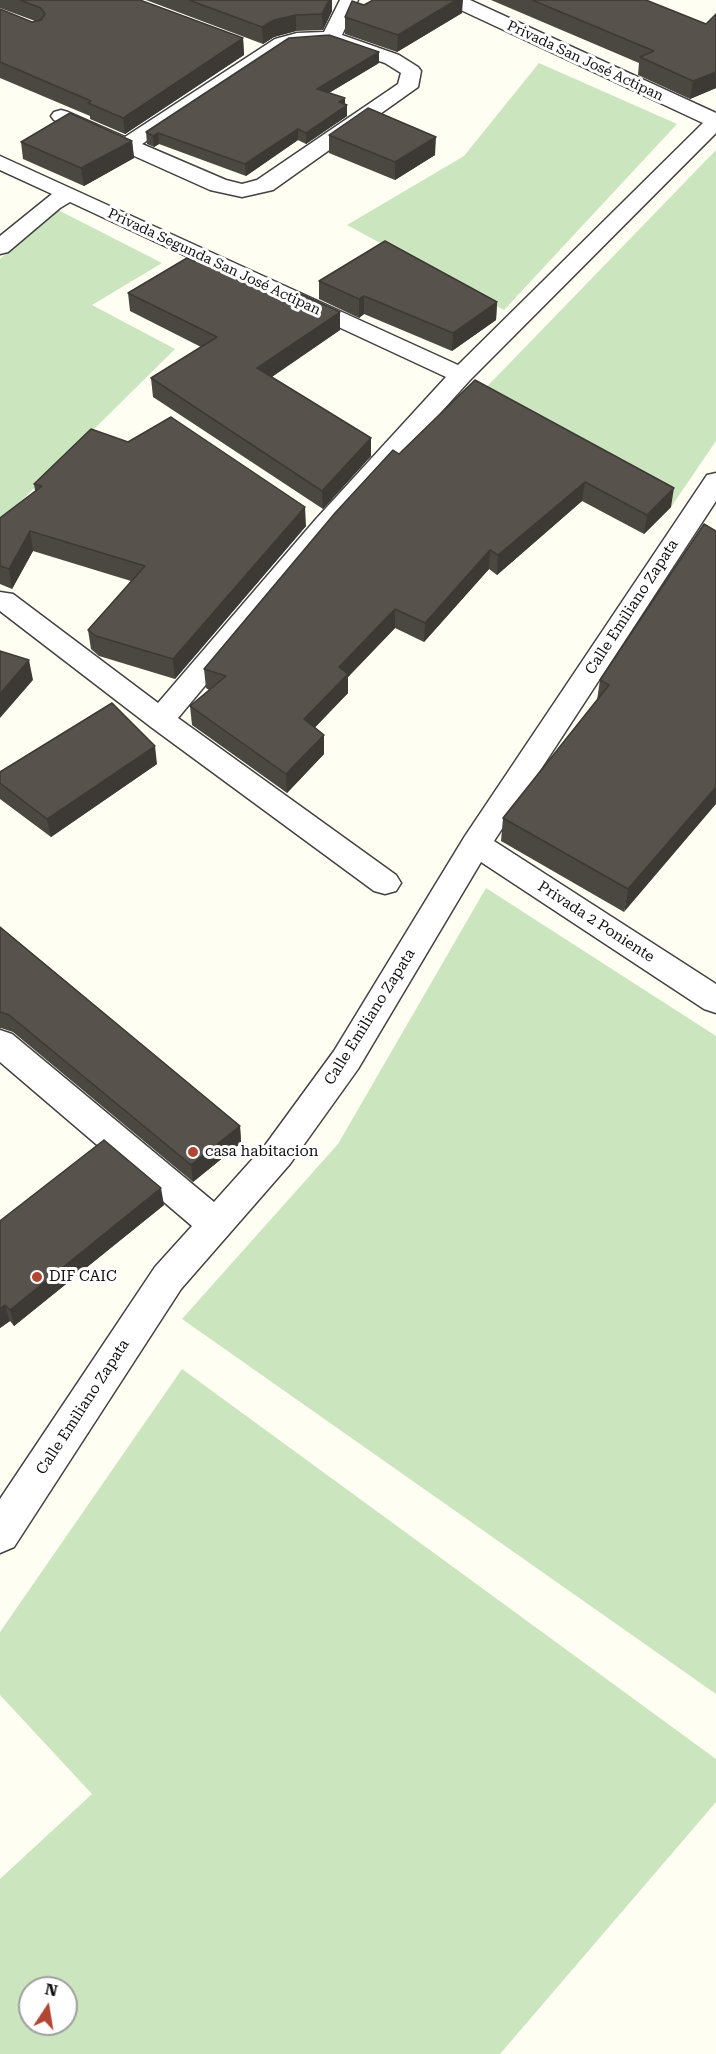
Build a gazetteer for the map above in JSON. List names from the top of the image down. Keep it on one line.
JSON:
{"streets":{"street":["Privada San José Actipan","Privada Segunda San José Actipan","Calle Emiliano Zapata","Privada 2 Poniente"]},"crossings":[["Calle Emiliano Zapata","Privada 2 Poniente"]],"places":["casa habitacion","DIF CAIC"],"north":"top"}
